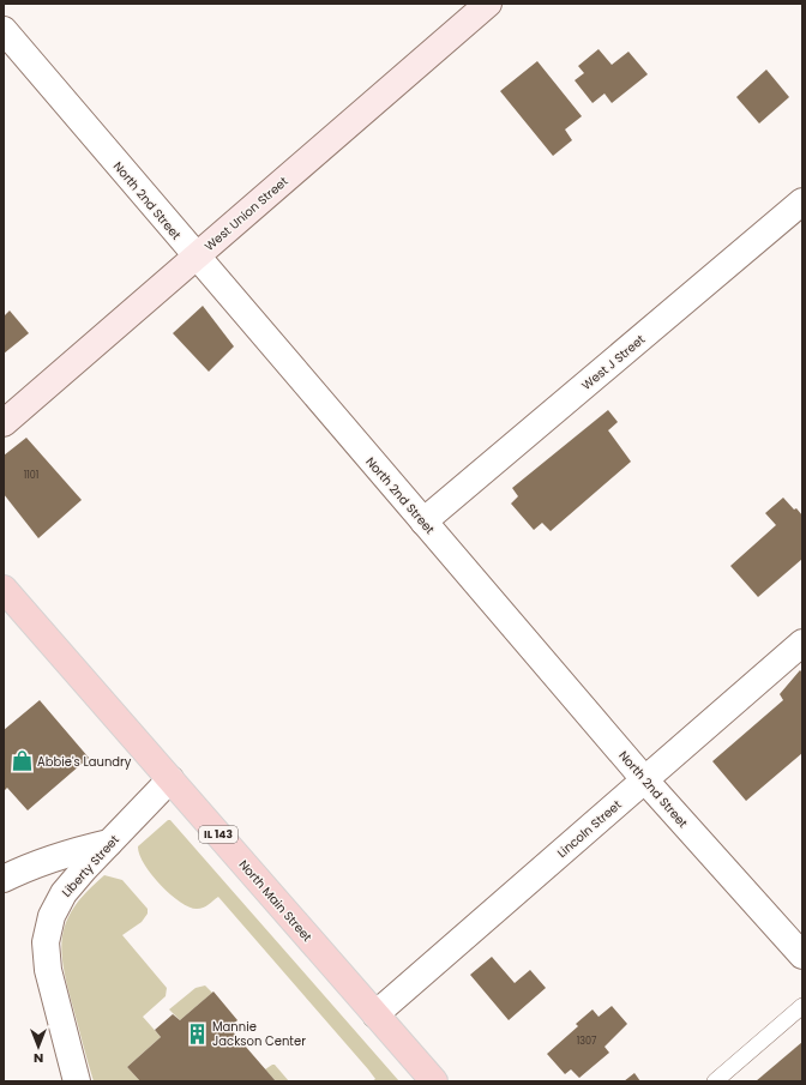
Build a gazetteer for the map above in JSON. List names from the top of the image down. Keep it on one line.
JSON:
{"streets":{"main road":["IL 143","North Main Street"],"street":["North 2nd Street","West Union Street","West J Street","Lincoln Street","Liberty Street"]},"crossings":[["North 2nd Street","West Union Street"],["North 2nd Street","West J Street"],["North 2nd Street","Lincoln Street"],["Lincoln Street","North Main Street"],["Liberty Street","North Main Street"]],"places":{"shop":["Abbie's Laundry"],"building":["Mannie Jackson Center"]},"house_numbers":["1101","1307"],"north":"bottom"}
